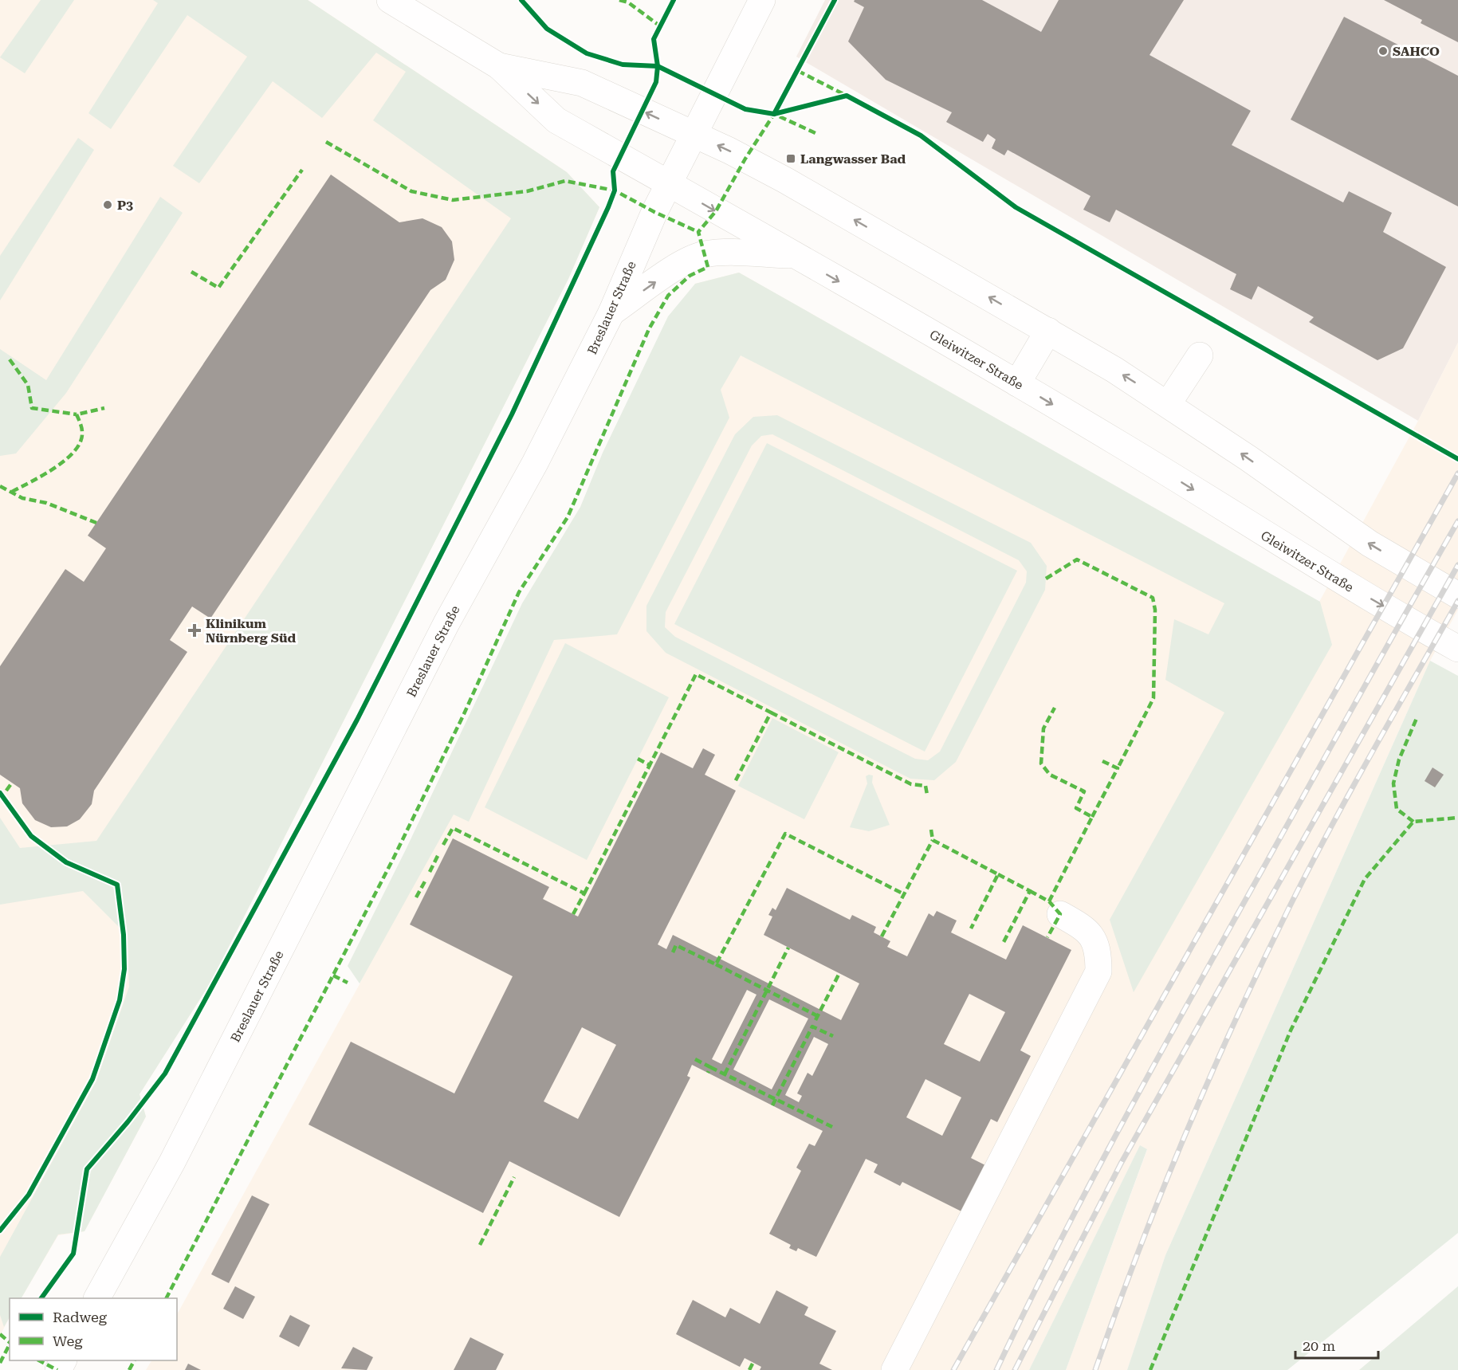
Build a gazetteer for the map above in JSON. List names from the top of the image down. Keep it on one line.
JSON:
{"streets":{"main road":["Breslauer Straße","Gleiwitzer Straße"]},"crossings":[["Breslauer Straße","Gleiwitzer Straße"]],"places":{"other":["SAHCO","P3"],"transit":["Langwasser Bad"],"health":["Klinikum Nürnberg Süd"]},"legend":["Radweg","Weg"],"scale_bar":"20 m"}
